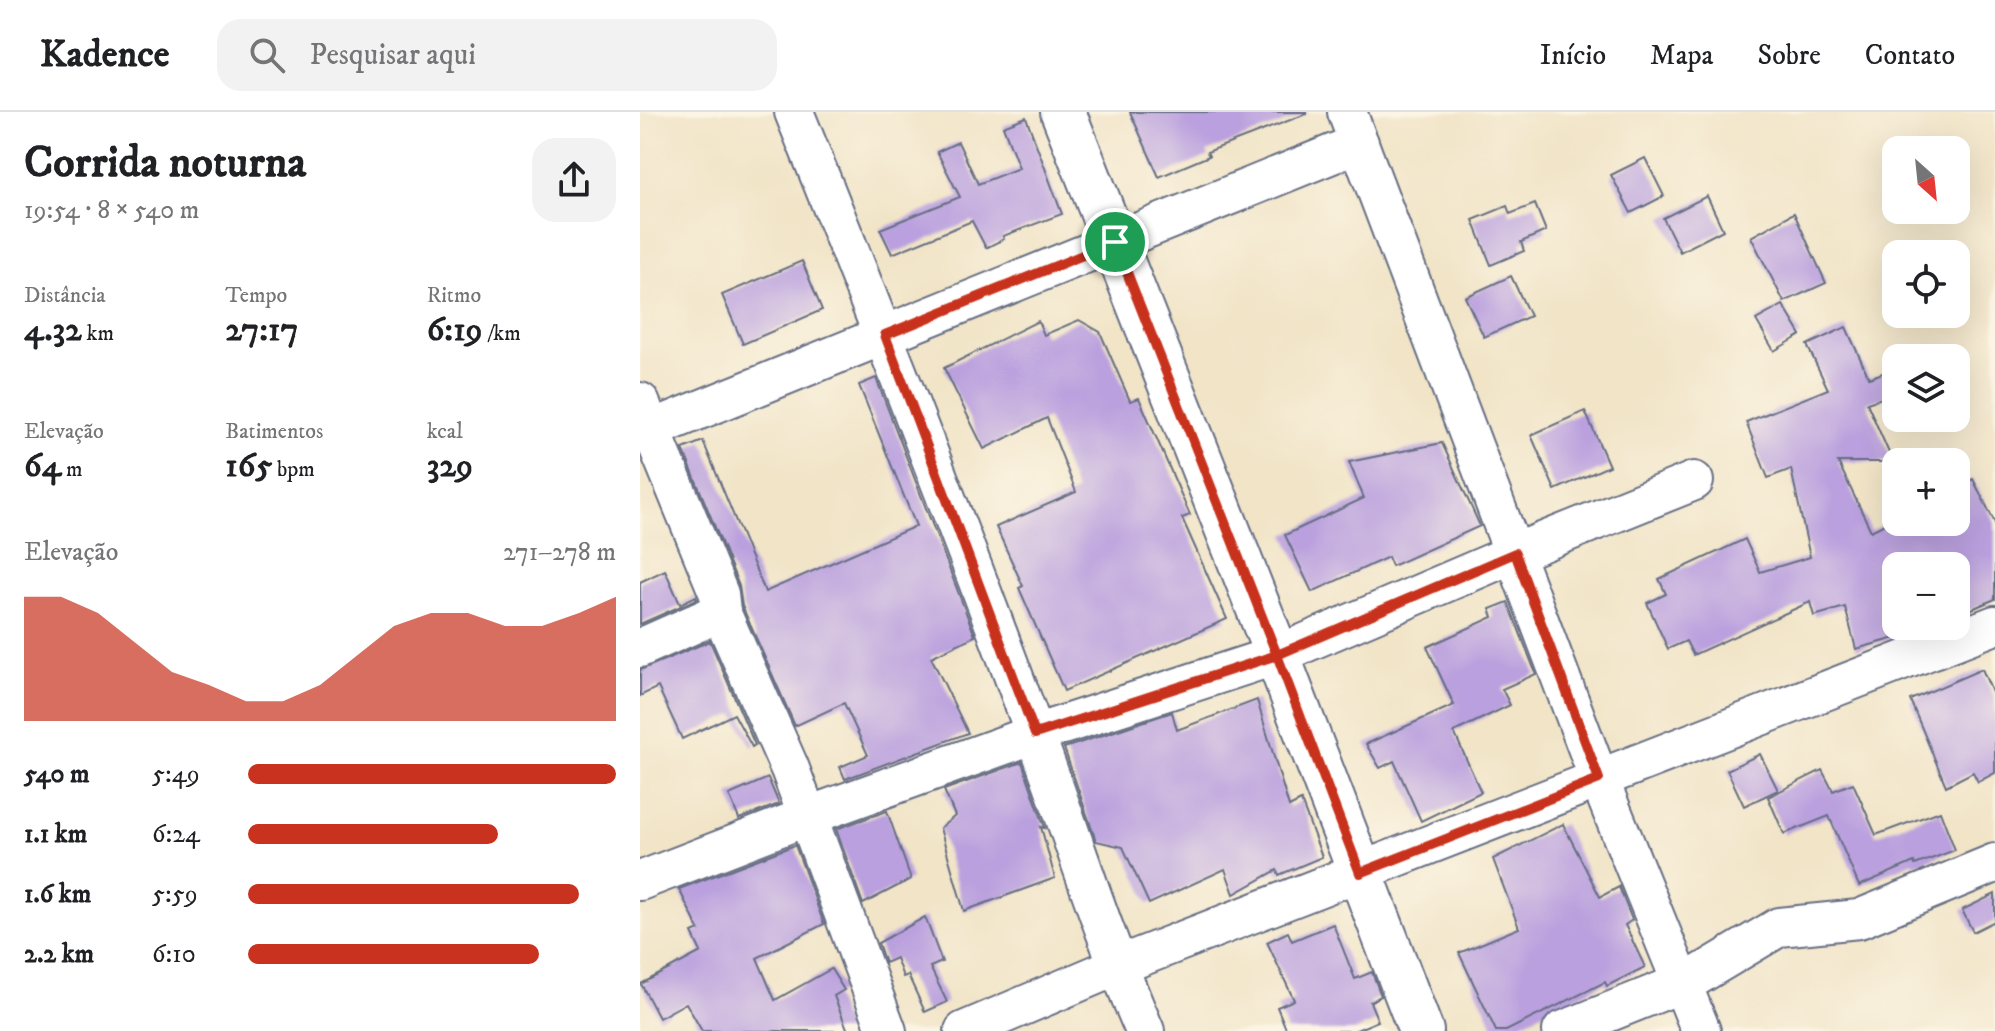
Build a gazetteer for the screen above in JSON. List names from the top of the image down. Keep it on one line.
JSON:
{"north":"bottom right","page":{"header":"Kadence","search":"Pesquisar aqui","nav":["Início","Mapa","Sobre","Contato"],"heading":["Corrida noturna","19:54 · 8 × 540 m"],"map_buttons":["+","−"],"stats":[["Distância","4.32 km"],["Tempo","27:17"],["Ritmo","6:19 /km"],["Elevação","64 m"],["Batimentos","165 bpm"],["kcal","329"]],"chart":["Elevação","271–278 m"],"list":[{"name":"540 m","note":"5:49"},{"name":"1.1 km","note":"6:24"},{"name":"1.6 km","note":"5:59"},{"name":"2.2 km","note":"6:10"}]}}
